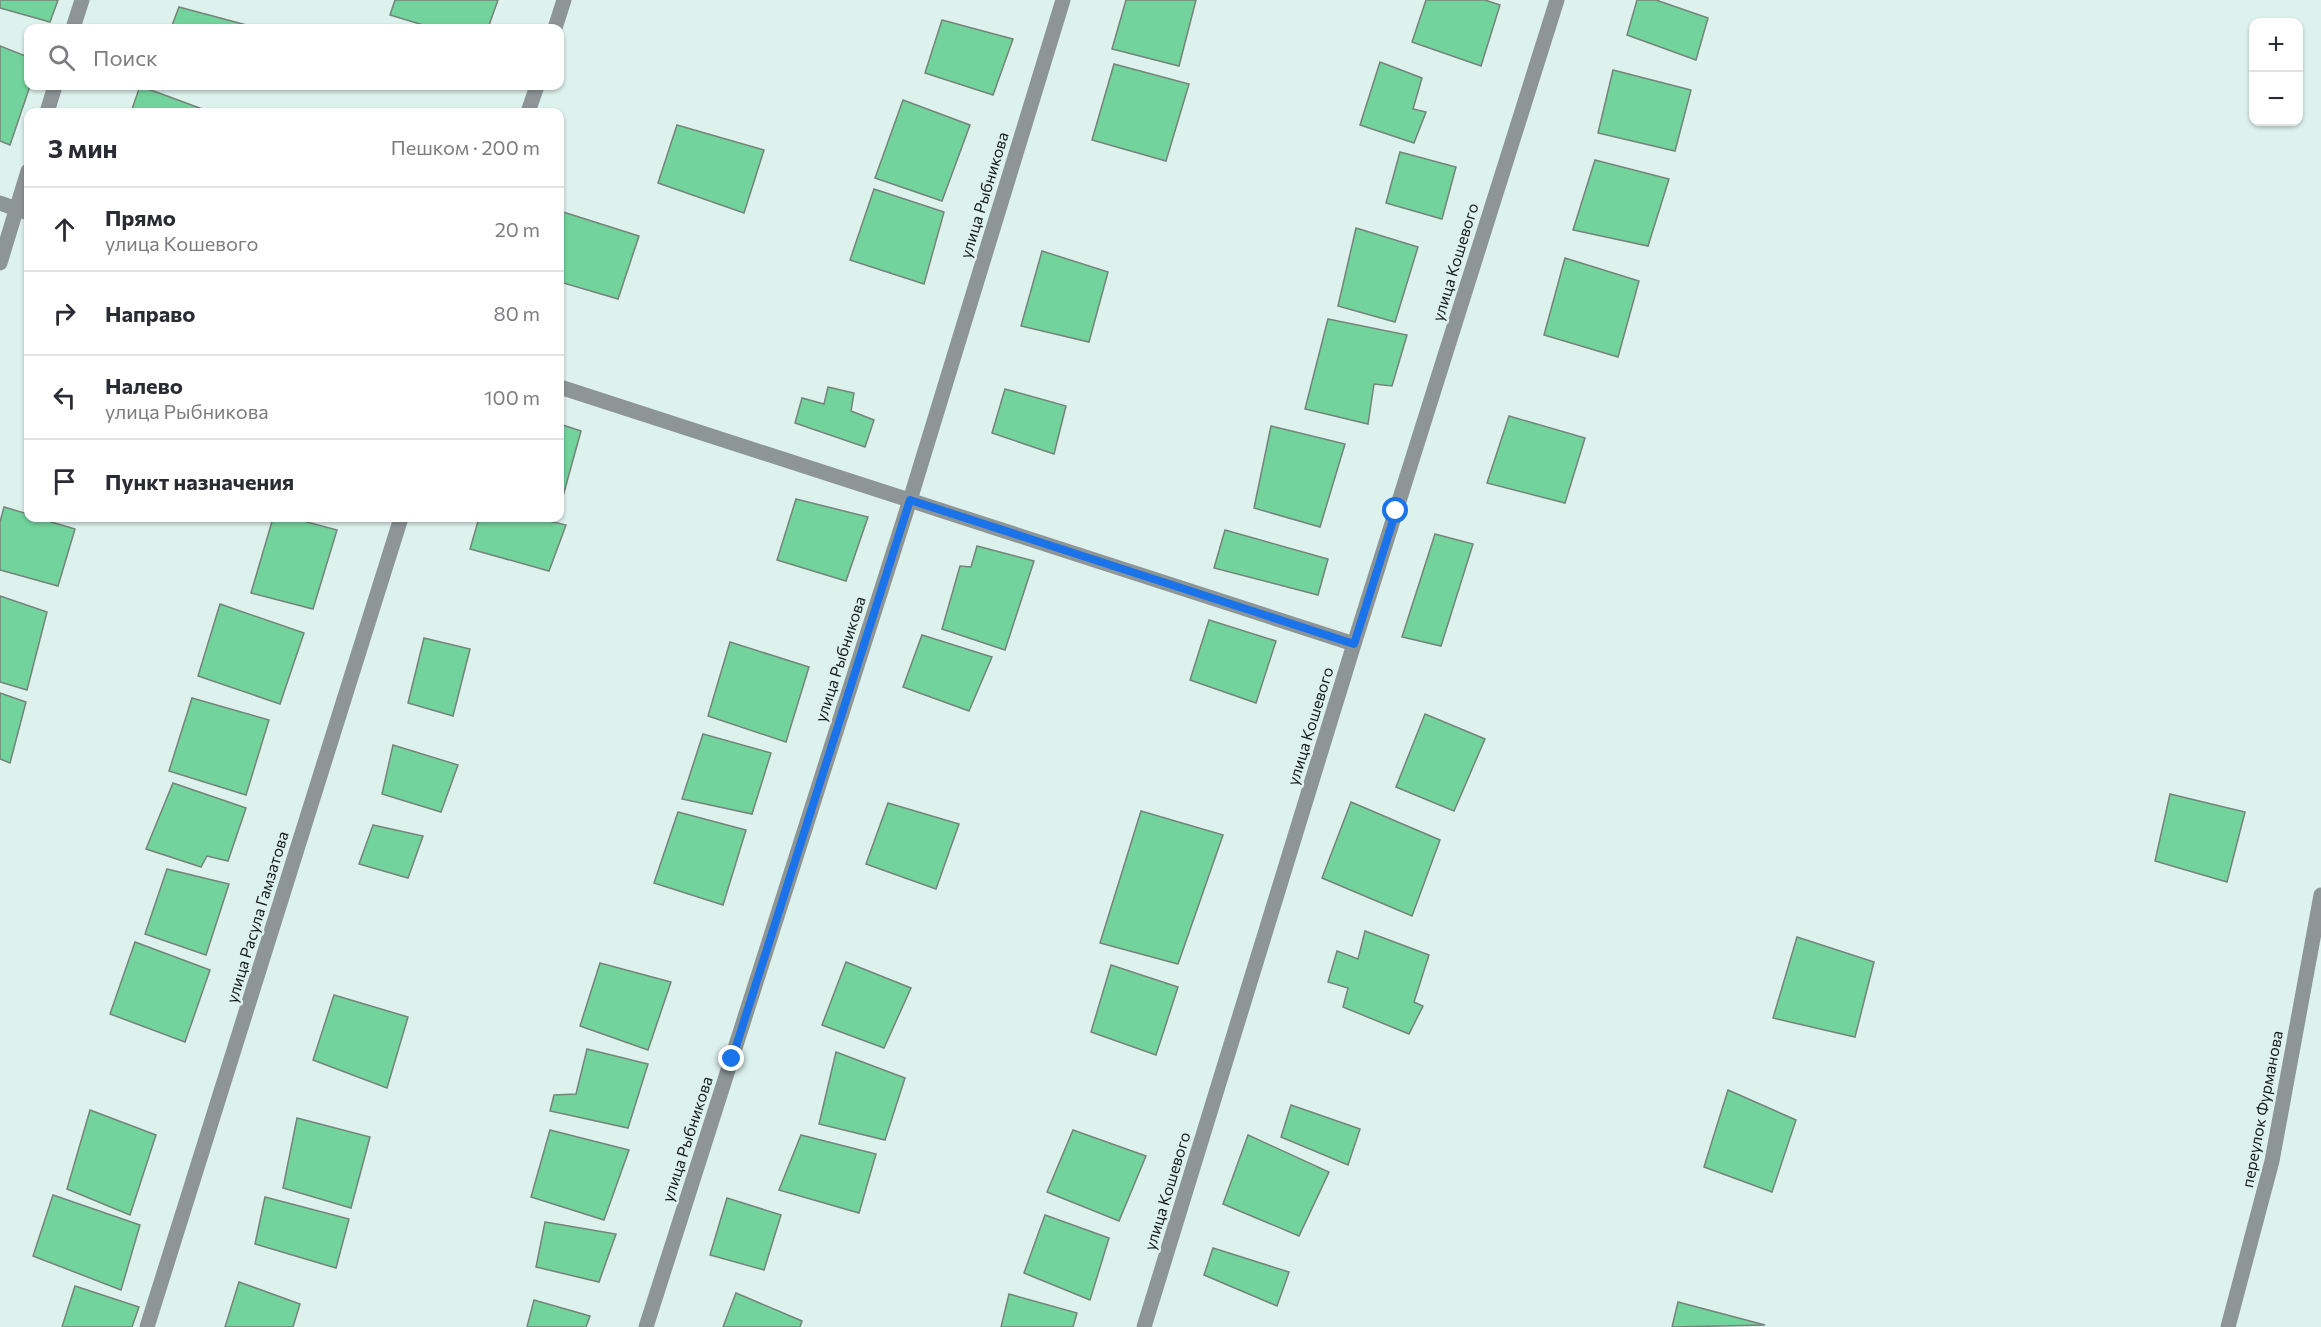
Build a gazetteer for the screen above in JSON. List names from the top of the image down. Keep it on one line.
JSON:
{"streets":{"street":["улица Рыбникова","улица Кошевого","улица Расула Гамзатова","переулок Фурманова"]},"page":{"map_buttons":["+","−"],"search":"Поиск","heading":["3 мин","Пешком · 200 m"],"list":[["Прямо","улица Кошевого","20 m"],["Направо","80 m"],["Налево","улица Рыбникова","100 m"],"Пункт назначения"]}}
